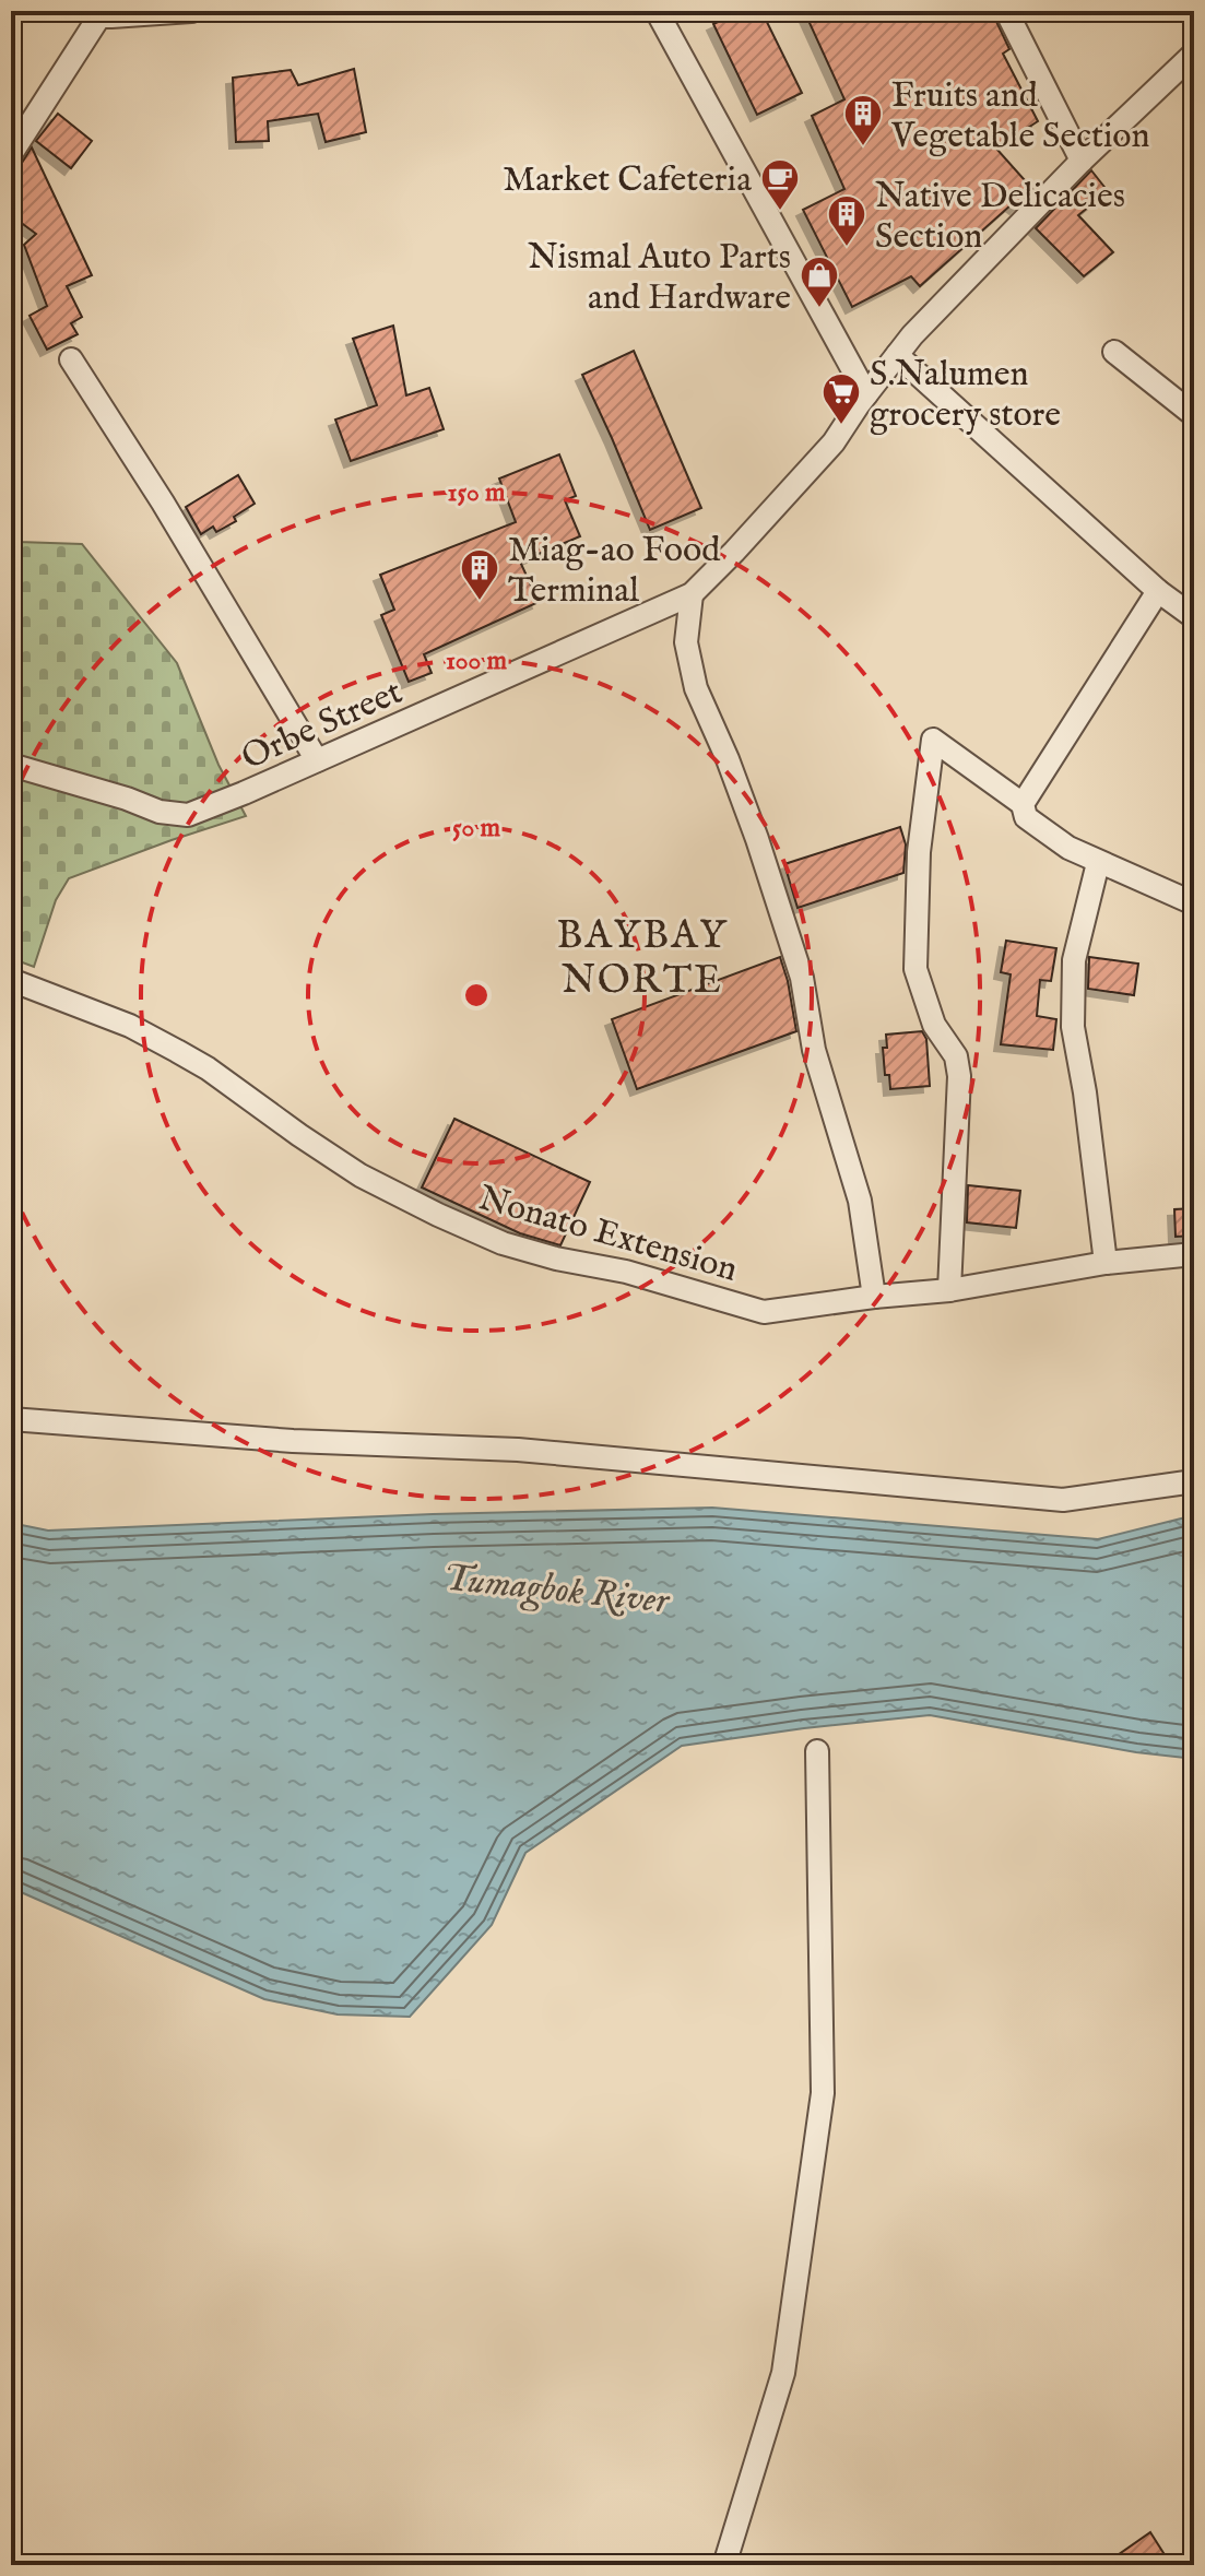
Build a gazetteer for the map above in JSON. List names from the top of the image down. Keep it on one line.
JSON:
{"streets":{"street":["Orbe Street","Nonato Extension"]},"districts":["BAYBAY NORTE"],"water":["Tumagbok River"],"places":{"building":["Fruits and Vegetable Section","Native Delicacies Section","Miag-ao Food Terminal"],"cafe":["Market Cafeteria"],"shop":["Nismal Auto Parts and Hardware"],"supermarket":["S.Nalumen grocery store"]},"rings":["150 m","100 m","50 m"]}
